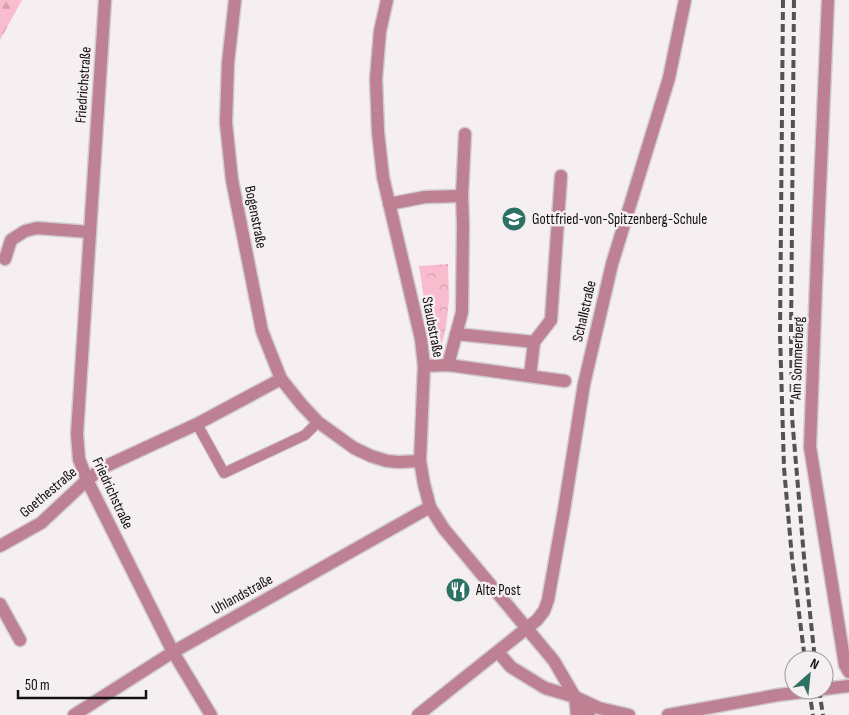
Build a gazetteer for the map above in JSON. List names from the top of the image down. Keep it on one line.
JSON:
{"streets":{"street":["Friedrichstraße","Bogenstraße","Schallstraße","Staubstraße","Am Sommerberg","Goethestraße","Uhlandstraße"]},"crossings":[["Friedrichstraße","Goethestraße"],["Friedrichstraße","Uhlandstraße"],["Bogenstraße","Staubstraße"],["Bogenstraße","Goethestraße"],["Schallstraße","Staubstraße"],["Staubstraße","Uhlandstraße"]],"places":{"school or university":["Gottfried-von-Spitzenberg-Schule"],"restaurant":["Alte Post"]},"scale_bar":"50 m","north":"top right"}
